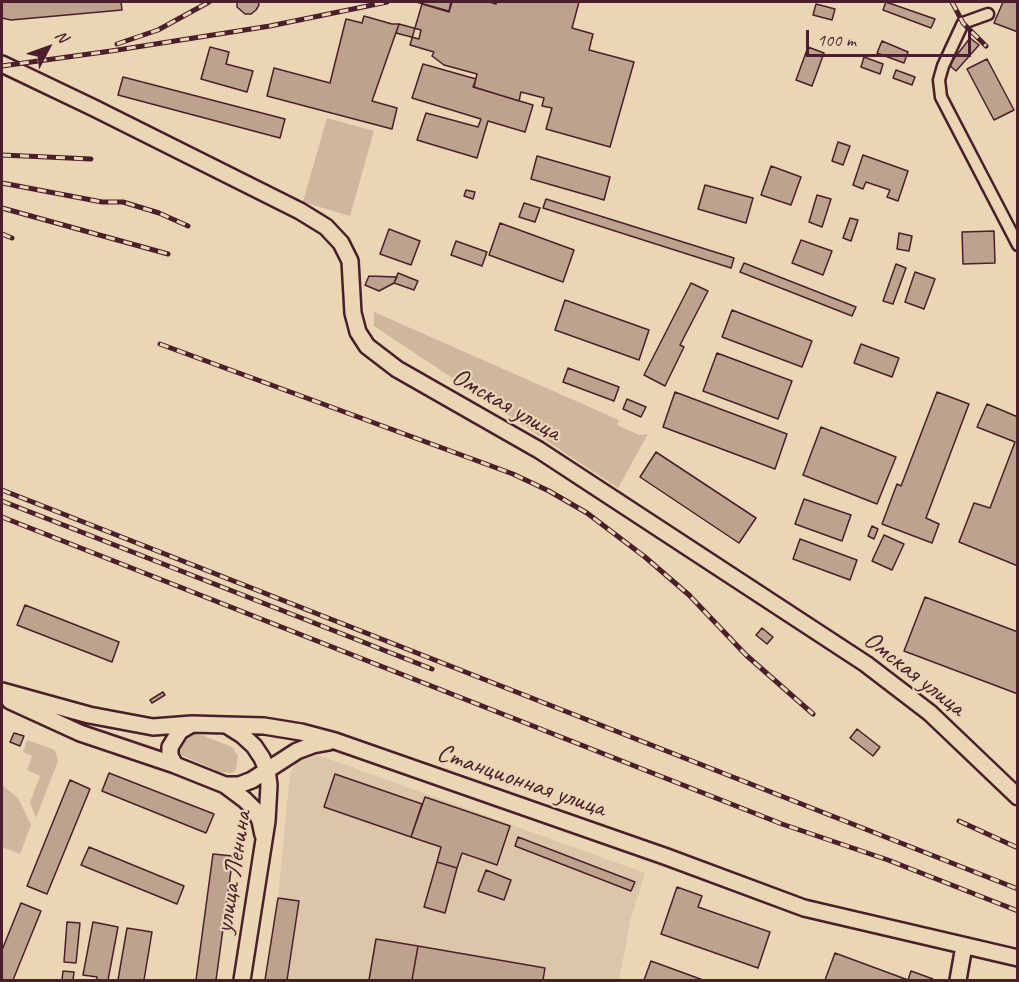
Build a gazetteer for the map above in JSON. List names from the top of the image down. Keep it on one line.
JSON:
{"streets":{"main road":["Омская улица","Станционная улица","улица Ленина"]},"crossings":[["Станционная улица","улица Ленина"]],"scale_bar":"100 m","north":"top right"}
